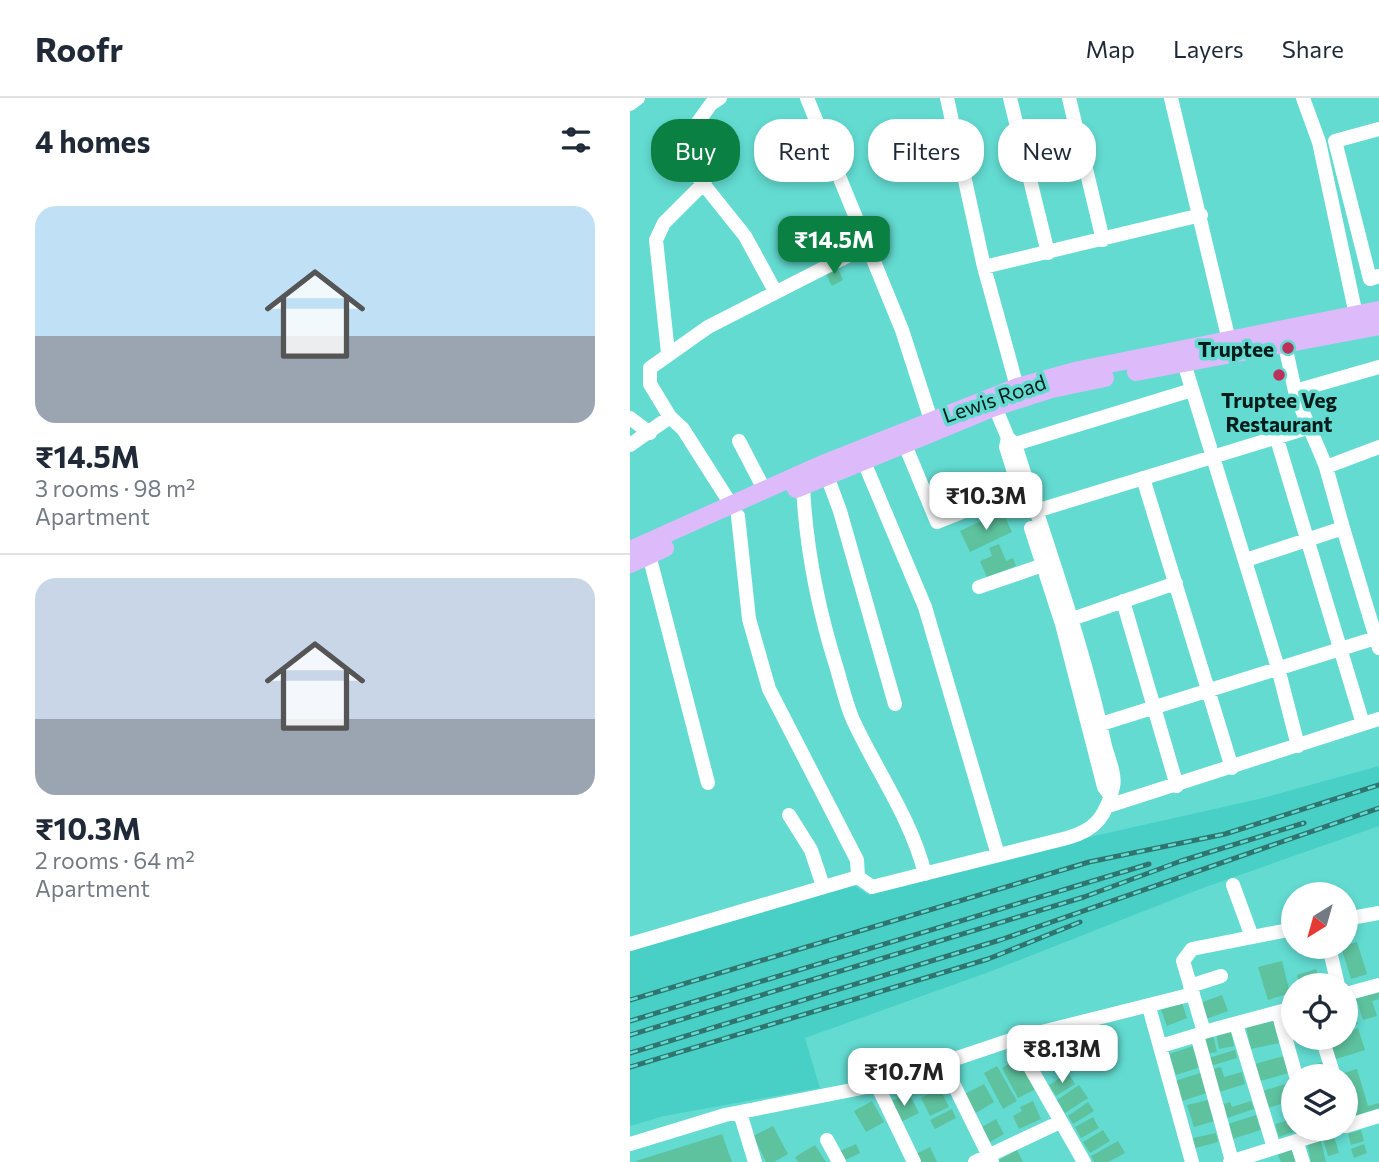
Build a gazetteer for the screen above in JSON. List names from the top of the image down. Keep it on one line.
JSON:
{"streets":{"main road":["Lewis Road"]},"places":["Truptee","Truptee Veg Restaurant"],"north":"bottom left","page":{"header":"Roofr","nav":["Map","Layers","Share"],"heading":"4 homes","chip":["Buy","Rent","Filters","New"],"list":[{"name":"₹14.5M","note":"3 rooms · 98 m² · Apartment"},{"name":"₹10.3M","note":"2 rooms · 64 m² · Apartment"}],"price":["₹14.5M","₹10.3M","₹8.13M","₹10.7M"]}}
